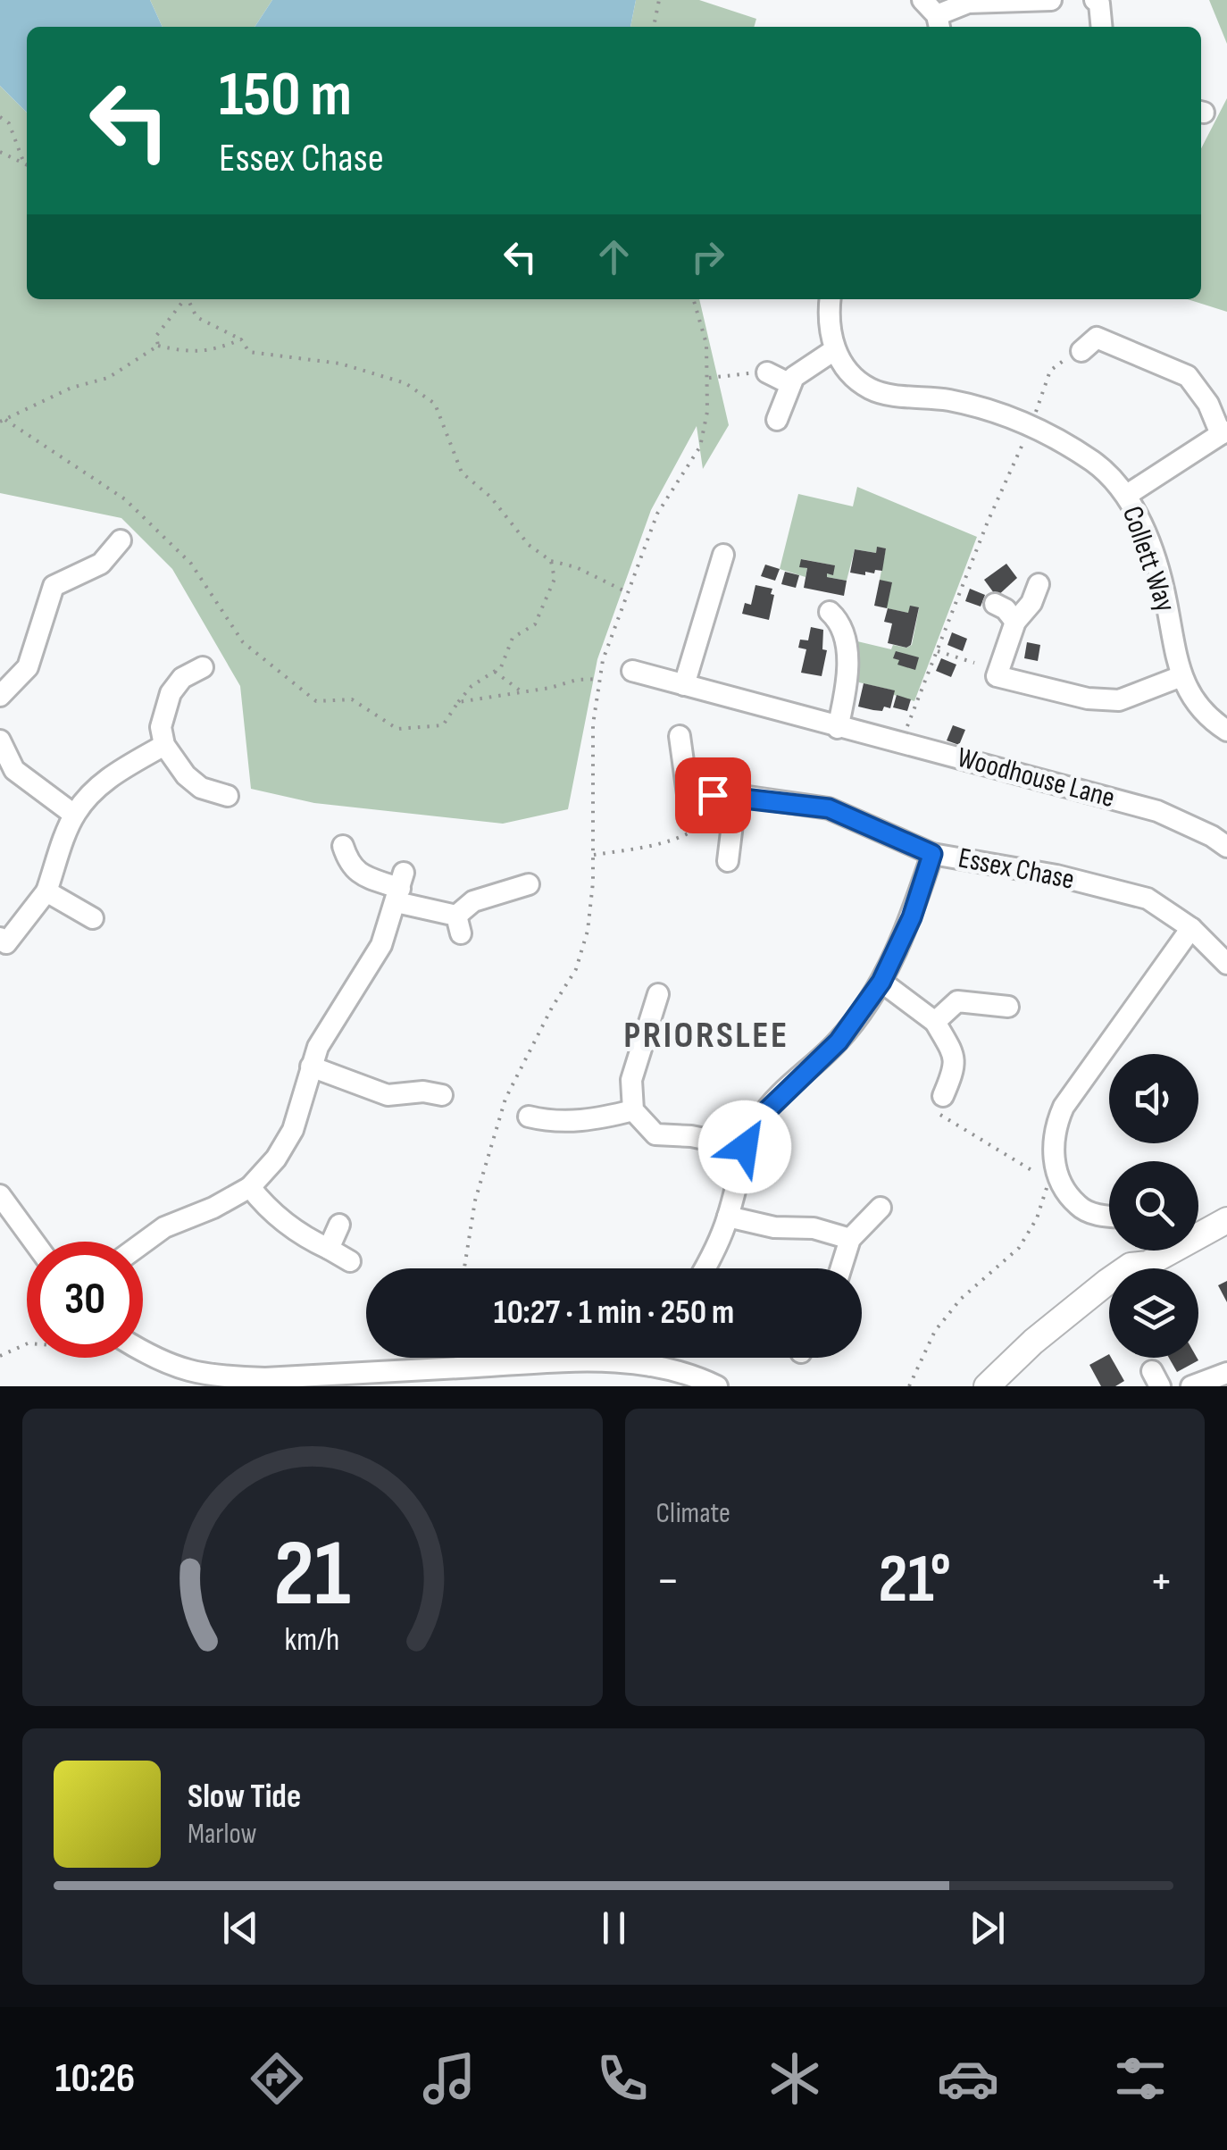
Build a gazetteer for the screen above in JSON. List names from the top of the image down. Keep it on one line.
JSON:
{"streets":{"street":["Collett Way","Woodhouse Lane","Essex Chase"]},"districts":["PRIORSLEE"],"page":{"turn":["150 m","Essex Chase"],"limit":"30","trip":"10:27 · 1 min · 250 m","tile":"Climate","heat":["−","21°","+"],"song":["Slow Tide","Marlow"],"tabs":"10:26","gauge":["21","km/h"]}}
